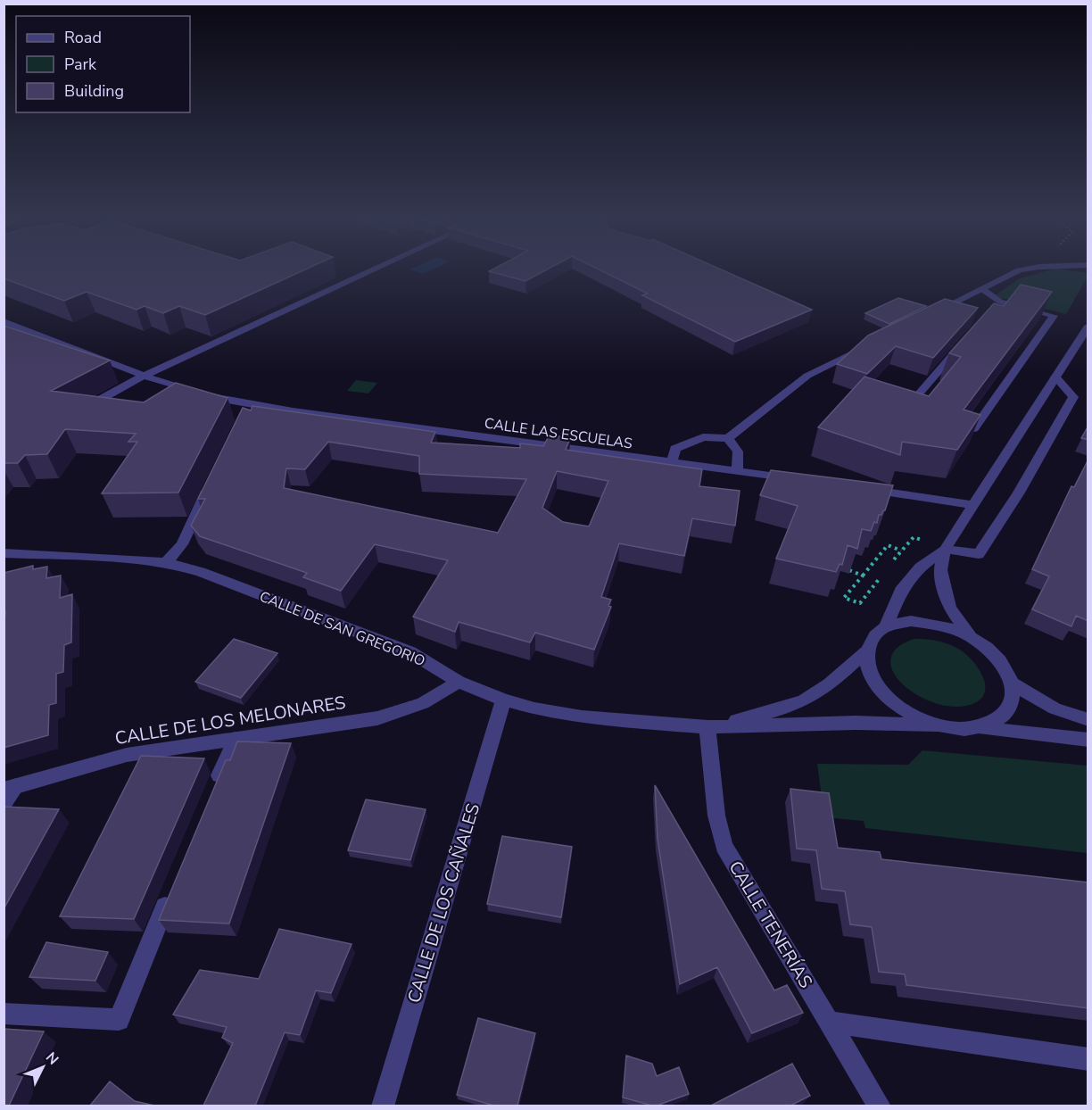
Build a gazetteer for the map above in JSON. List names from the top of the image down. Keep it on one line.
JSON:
{"streets":{"street":["CALLE LAS ESCUELAS","CALLE DE SAN GREGORIO","CALLE DE LOS MELONARES","CALLE DE LOS CAÑALES","CALLE TENERÍAS"]},"crossings":[["CALLE DE SAN GREGORIO","CALLE DE LOS MELONARES"],["CALLE DE SAN GREGORIO","CALLE DE LOS CAÑALES"],["CALLE DE SAN GREGORIO","CALLE TENERÍAS"]],"legend":["Road","Park","Building"],"north":"top right"}
